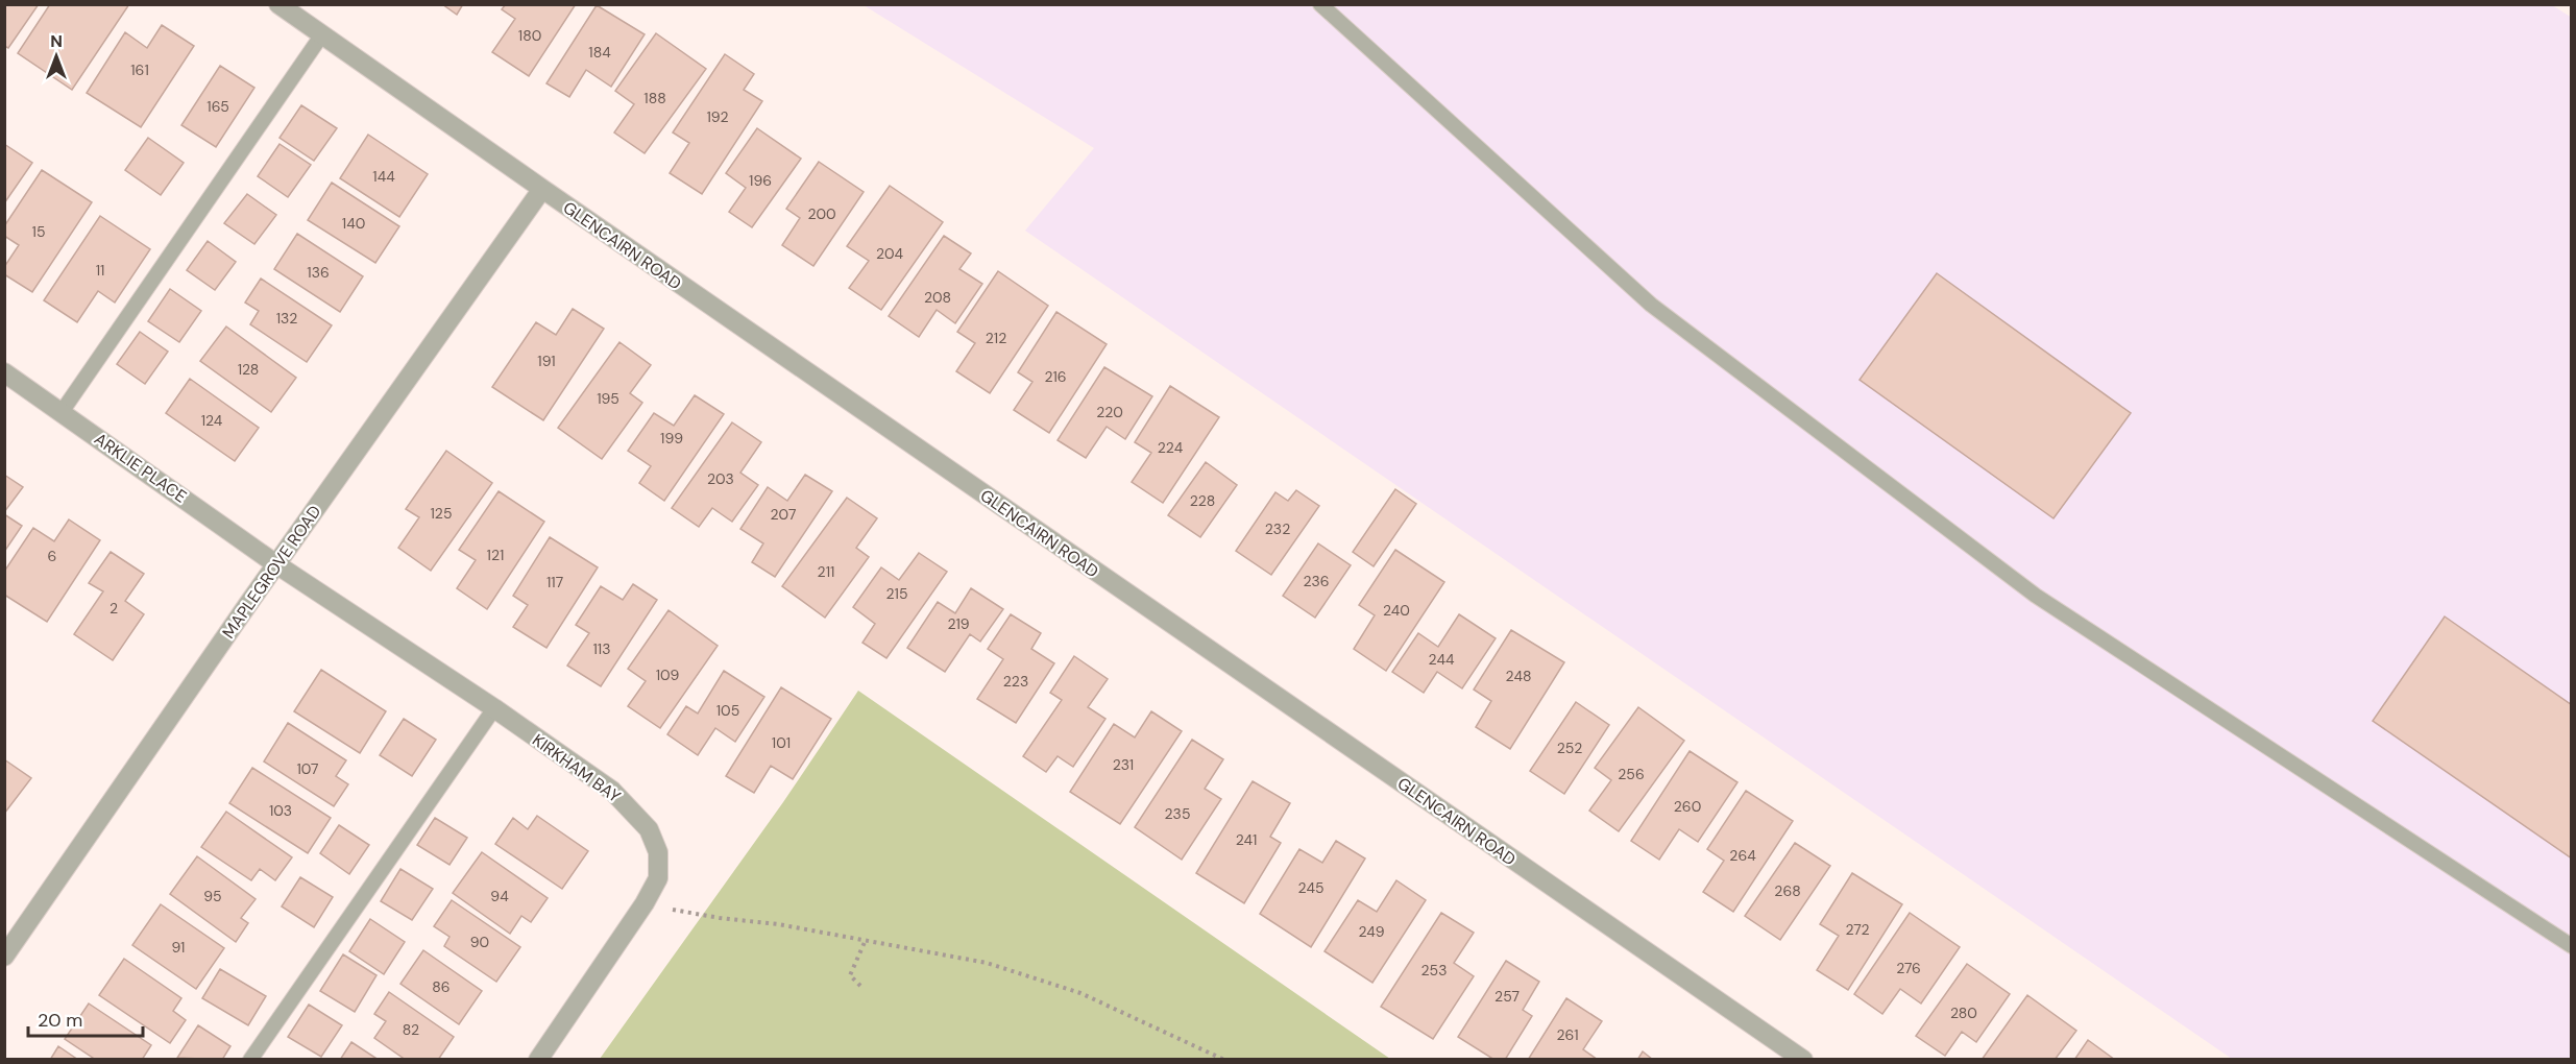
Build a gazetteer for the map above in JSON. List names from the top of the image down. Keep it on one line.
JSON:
{"streets":{"street":["GLENCAIRN ROAD","ARKLIE PLACE","MAPLEGROVE ROAD","KIRKHAM BAY"]},"crossings":[["GLENCAIRN ROAD","MAPLEGROVE ROAD"],["ARKLIE PLACE","MAPLEGROVE ROAD"],["ARKLIE PLACE","KIRKHAM BAY"],["MAPLEGROVE ROAD","KIRKHAM BAY"]],"house_numbers":["180","184","161","188","165","192","144","196","200","140","15","204","11","136","208","132","212","191","128","216","195","220","124","199","224","203","228","125","207","232","121","6","211","236","117","215","2","240","219","113","244","109","248","223","105","101","252","231","107","256","260","103","235","241","264","245","268","95","94","272","249","90","91","276","253","86","257","280","82","261"],"scale_bar":"20 m","north":"top"}
